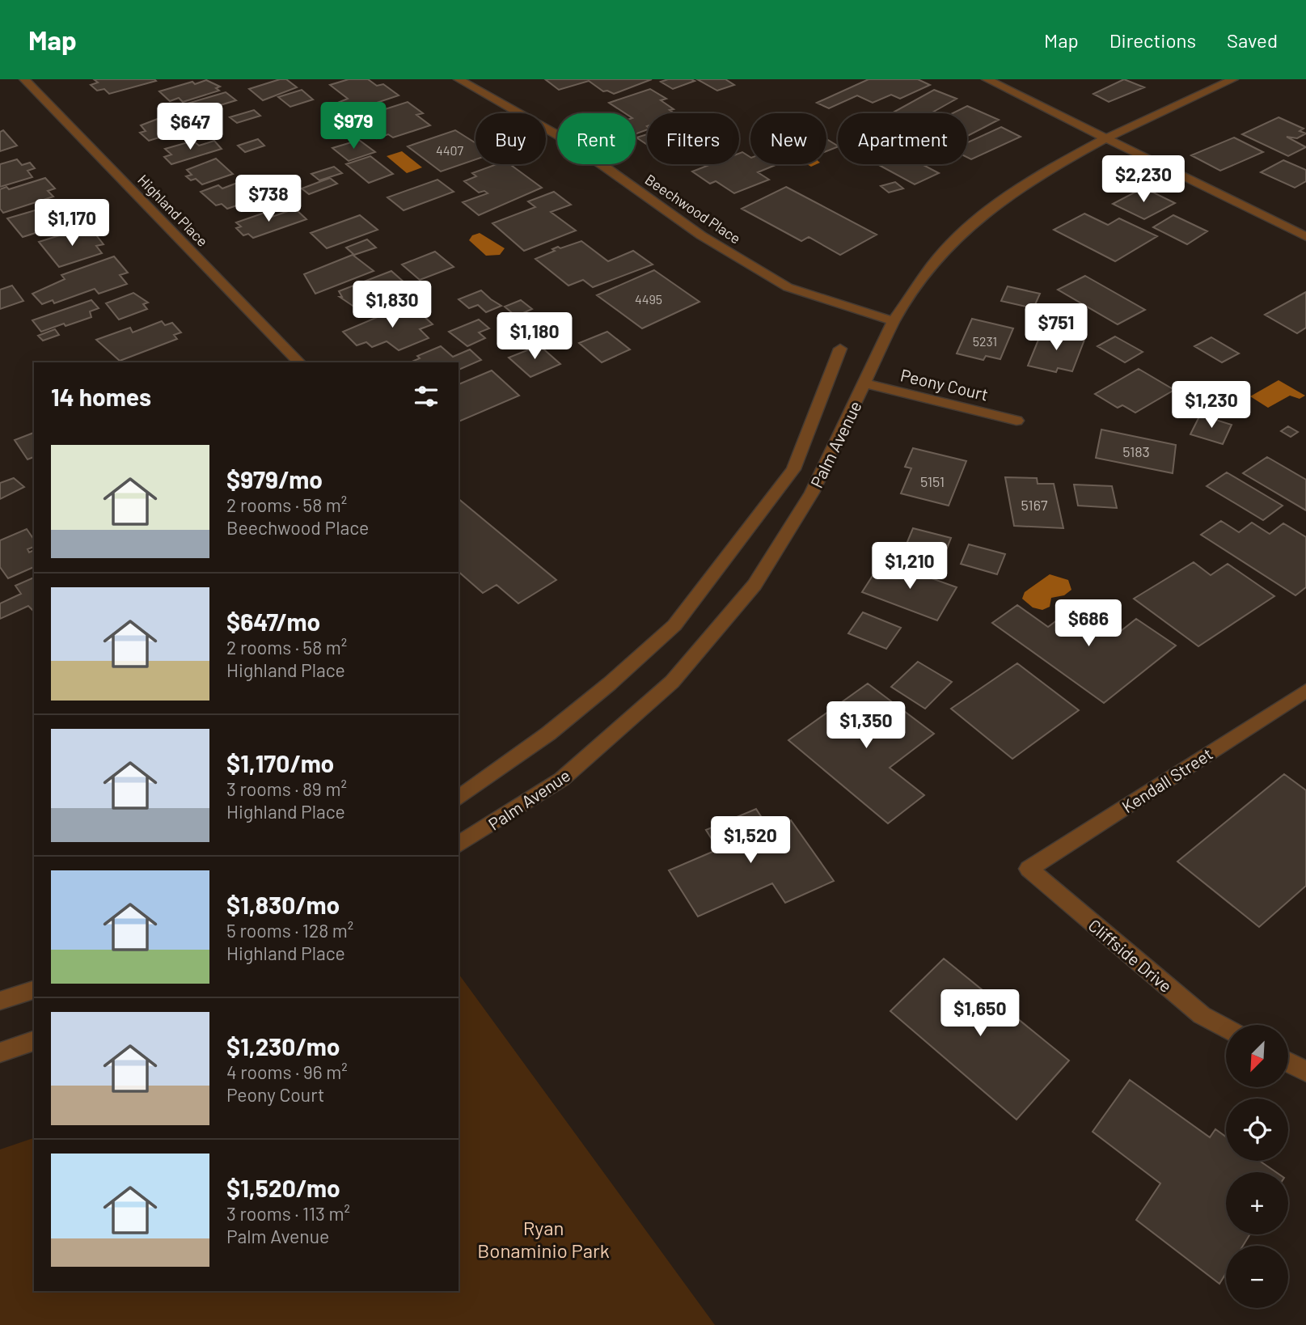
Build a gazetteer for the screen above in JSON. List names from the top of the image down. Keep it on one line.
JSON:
{"streets":{"street":["Beechwood Place","Highland Place","Peony Court","Palm Avenue","Kendall Street","Cliffside Drive"]},"crossings":[["Beechwood Place","Palm Avenue"],["Peony Court","Palm Avenue"],["Kendall Street","Cliffside Drive"]],"parks":["Ryan Bonaminio Park"],"house_numbers":["4407","4495","5231","5183","5151","5167"],"north":"bottom left","page":{"header":"Map","nav":["Map","Directions","Saved"],"price":["$979","$647","$2,230","$738","$1,170","$1,830","$751","$1,180","$1,230","$1,210","$686","$1,350","$1,520","$1,650"],"chip":["Buy","Rent","Filters","New","Apartment"],"heading":"14 homes","list":[{"name":"$979/mo","note":"2 rooms · 58 m² · Beechwood Place"},{"name":"$647/mo","note":"2 rooms · 58 m² · Highland Place"},{"name":"$1,170/mo","note":"3 rooms · 89 m² · Highland Place"},{"name":"$1,830/mo","note":"5 rooms · 128 m² · Highland Place"},{"name":"$1,230/mo","note":"4 rooms · 96 m² · Peony Court"},{"name":"$1,520/mo","note":"3 rooms · 113 m² · Palm Avenue"}],"map_buttons":["+","−"]}}
